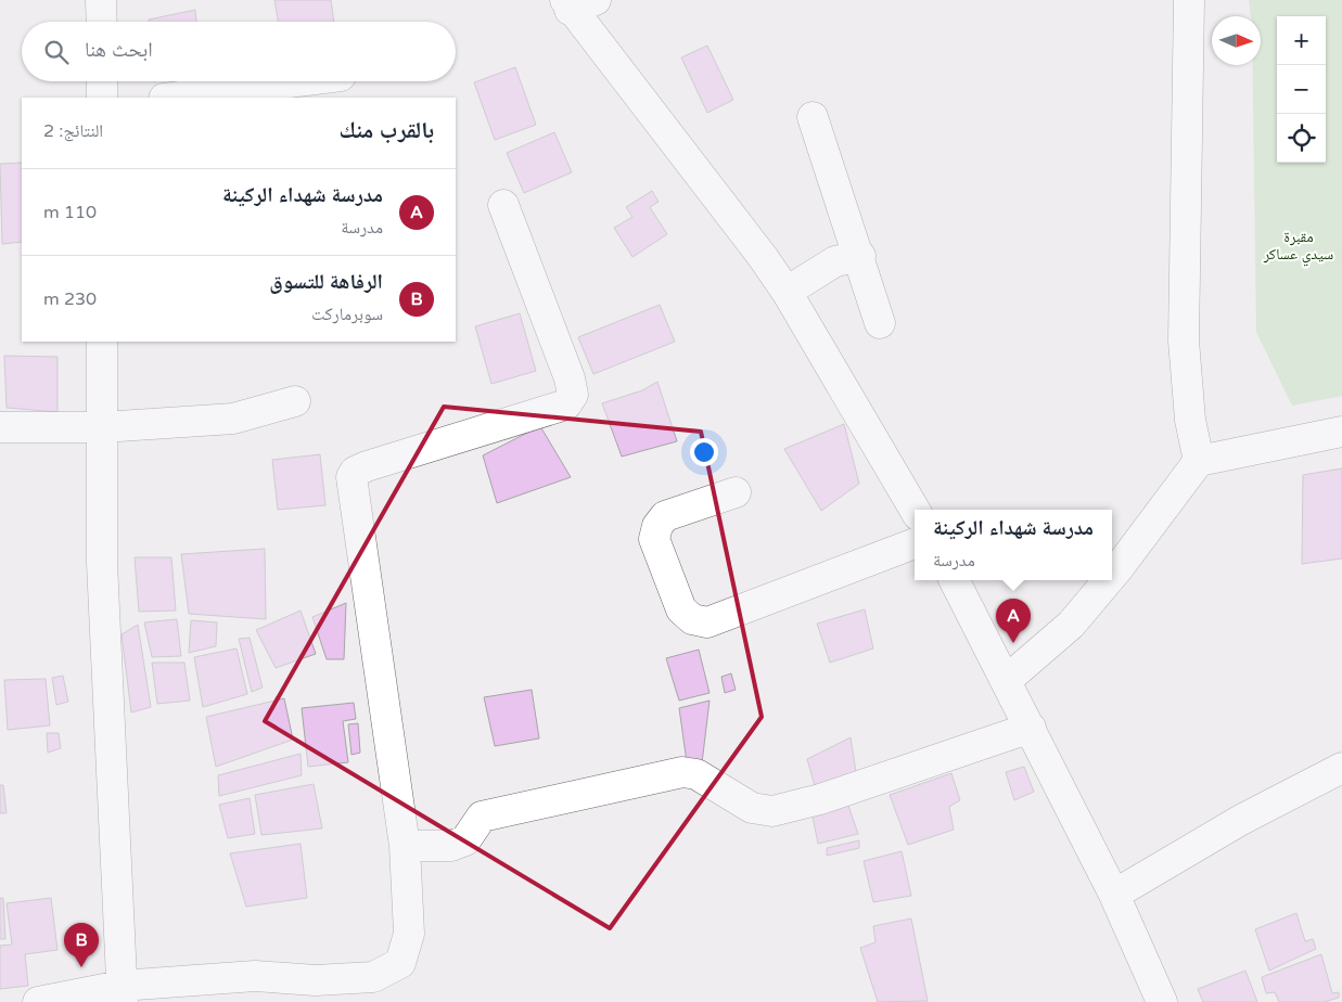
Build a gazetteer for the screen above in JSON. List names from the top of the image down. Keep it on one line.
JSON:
{"parks":["مقبرة سيدي عساكر"],"north":"right","page":{"map_buttons":["+","−"],"search":"ابحث هنا","heading":["بالقرب منك","النتائج: 2"],"list":[{"mark":"A","name":"مدرسة شهداء الركينة","note":"مدرسة","value":"110 m"},{"mark":"B","name":"الرفاهة للتسوق","note":"سوبرماركت","value":"230 m"}],"popup":["مدرسة شهداء الركينة","مدرسة"],"pins":["A","B"]}}
